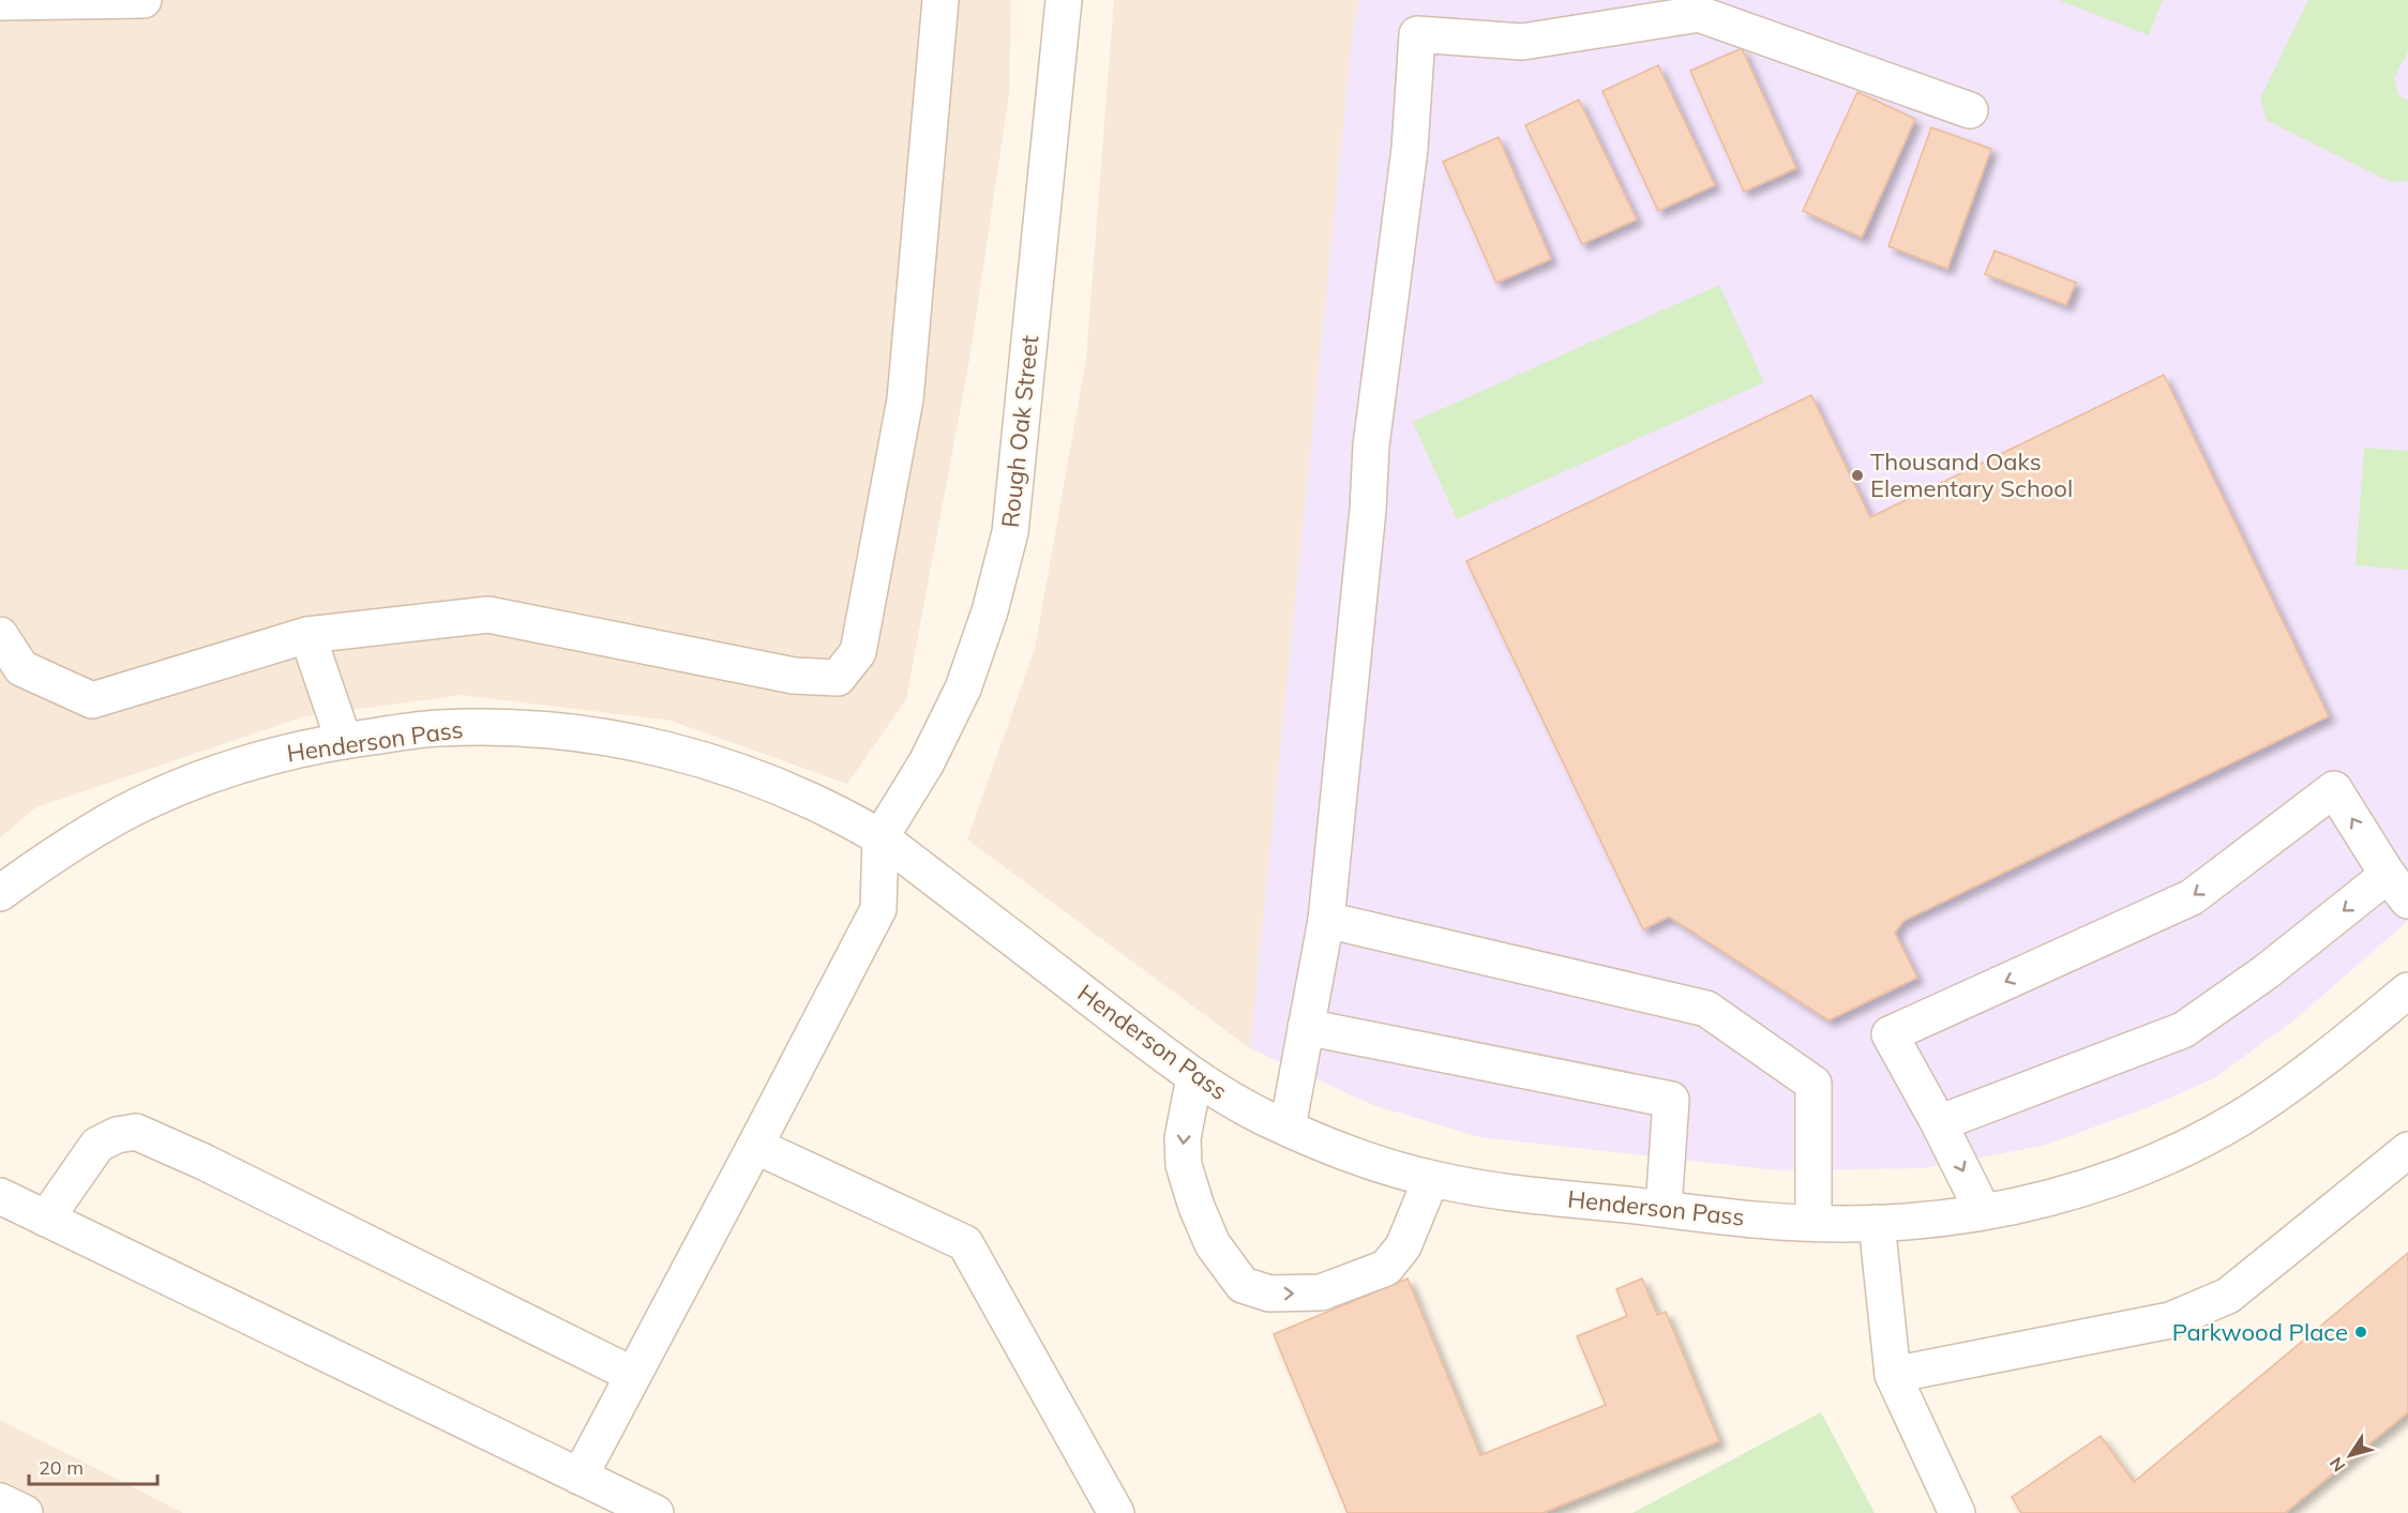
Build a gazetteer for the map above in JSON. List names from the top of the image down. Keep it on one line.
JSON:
{"streets":{"street":["Rough Oak Street","Henderson Pass"]},"crossings":[["Rough Oak Street","Henderson Pass"]],"places":["Thousand Oaks Elementary School","Parkwood Place"],"scale_bar":"20 m","north":"bottom left"}
